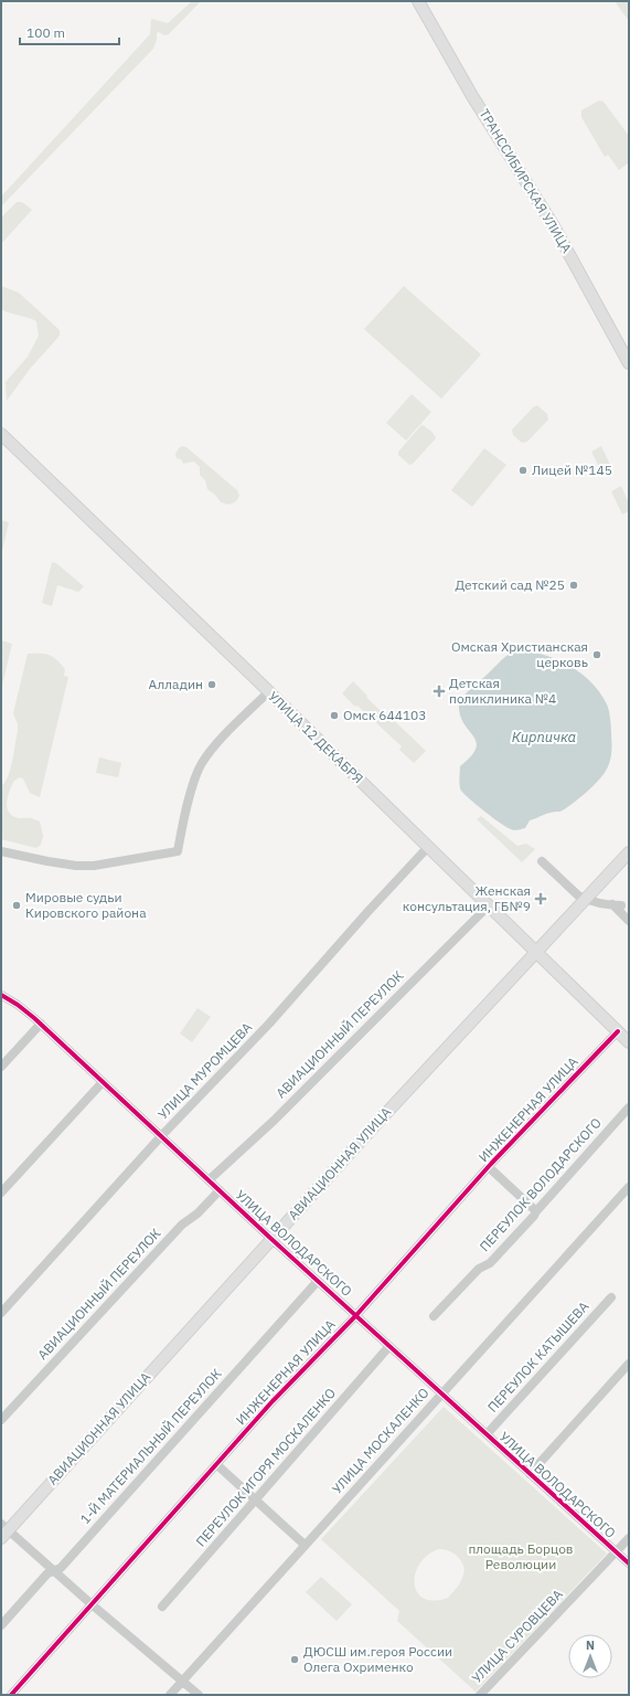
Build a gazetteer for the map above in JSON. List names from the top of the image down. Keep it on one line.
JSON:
{"streets":{"main road":["ТРАНССИБИРСКАЯ УЛИЦА","УЛИЦА 12 ДЕКАБРЯ","АВИАЦИОННАЯ УЛИЦА"],"street":["АВИАЦИОННЫЙ ПЕРЕУЛОК","УЛИЦА МУРОМЦЕВА","ИНЖЕНЕРНАЯ УЛИЦА","ПЕРЕУЛОК ВОЛОДАРСКОГО","УЛИЦА ВОЛОДАРСКОГО","ПЕРЕУЛОК КАТЫШЕВА","УЛИЦА МОСКАЛЕНКО","1-Й МАТЕРИАЛЬНЫЙ ПЕРЕУЛОК","ПЕРЕУЛОК ИГОРЯ МОСКАЛЕНКО","УЛИЦА СУРОВЦЕВА"]},"crossings":[["УЛИЦА 12 ДЕКАБРЯ","АВИАЦИОННЫЙ ПЕРЕУЛОК"],["УЛИЦА 12 ДЕКАБРЯ","УЛИЦА МУРОМЦЕВА"],["УЛИЦА 12 ДЕКАБРЯ","ИНЖЕНЕРНАЯ УЛИЦА"],["УЛИЦА 12 ДЕКАБРЯ","АВИАЦИОННАЯ УЛИЦА"],["АВИАЦИОННЫЙ ПЕРЕУЛОК","УЛИЦА ВОЛОДАРСКОГО"],["УЛИЦА МУРОМЦЕВА","УЛИЦА ВОЛОДАРСКОГО"],["ИНЖЕНЕРНАЯ УЛИЦА","УЛИЦА ВОЛОДАРСКОГО"],["АВИАЦИОННАЯ УЛИЦА","УЛИЦА ВОЛОДАРСКОГО"],["УЛИЦА ВОЛОДАРСКОГО","ПЕРЕУЛОК КАТЫШЕВА"],["УЛИЦА ВОЛОДАРСКОГО","УЛИЦА МОСКАЛЕНКО"],["УЛИЦА ВОЛОДАРСКОГО","1-Й МАТЕРИАЛЬНЫЙ ПЕРЕУЛОК"],["УЛИЦА ВОЛОДАРСКОГО","ПЕРЕУЛОК ИГОРЯ МОСКАЛЕНКО"],["УЛИЦА ВОЛОДАРСКОГО","УЛИЦА СУРОВЦЕВА"]],"water":["Кирпичка"],"parks":["площадь Борцов Революции"],"places":{"other":["Лицей №145","Детский сад №25","Омская Христианская церковь","Алладин","Омск 644103","Мировые судьи Кировского района","ДЮСШ им.героя России Олега Охрименко"],"health":["Детская поликлиника №4","Женская консультация, ГБ№9"]},"scale_bar":"100 m","north":"top"}
